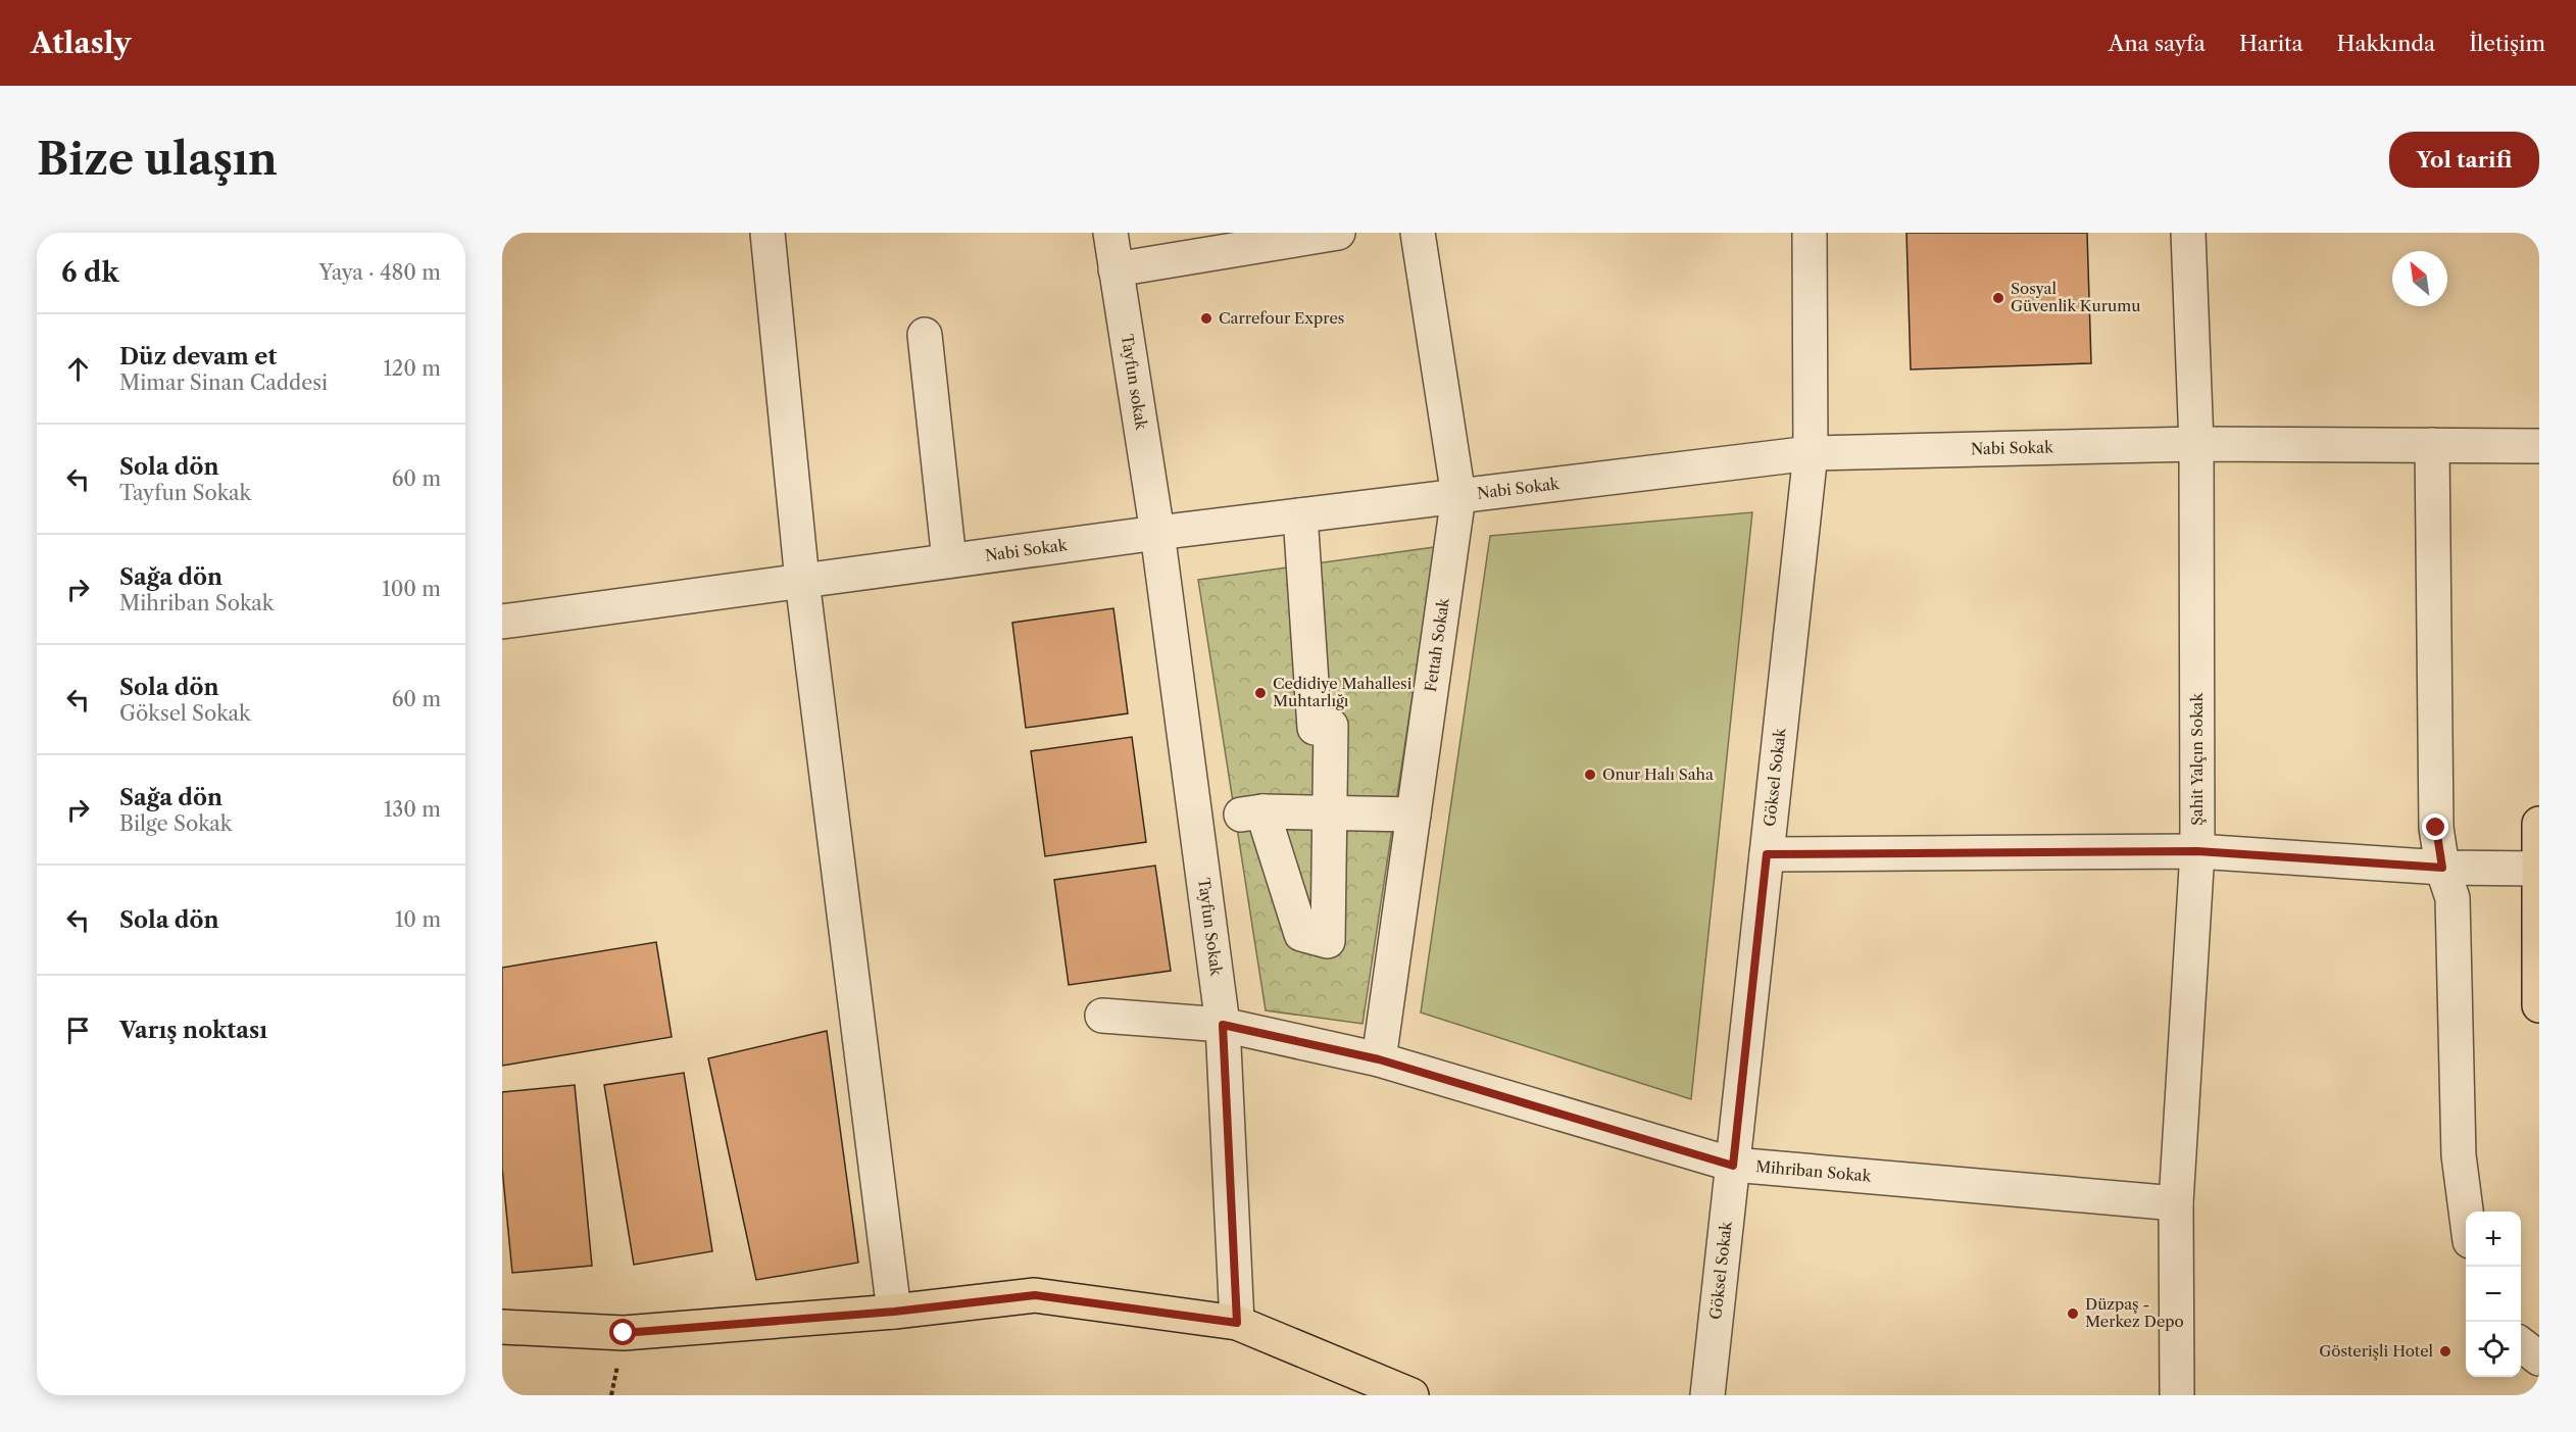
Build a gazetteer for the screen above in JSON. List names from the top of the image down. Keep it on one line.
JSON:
{"streets":{"street":["Tayfun sokak","Nabi Sokak","Fettah Sokak","Şahit Yalçın Sokak","Göksel Sokak","Tayfun Sokak","Mihriban Sokak"]},"crossings":[["Tayfun sokak","Nabi Sokak"],["Tayfun sokak","Tayfun Sokak"],["Nabi Sokak","Fettah Sokak"],["Nabi Sokak","Şahit Yalçın Sokak"],["Nabi Sokak","Göksel Sokak"],["Nabi Sokak","Tayfun Sokak"],["Fettah Sokak","Mihriban Sokak"],["Şahit Yalçın Sokak","Mihriban Sokak"],["Göksel Sokak","Mihriban Sokak"],["Tayfun Sokak","Mihriban Sokak"]],"places":["Sosyal Güvenlik Kurumu","Carrefour Expres","Cedidiye Mahallesi Muhtarlığı","Onur Halı Saha","Düzpaş - Merkez Depo","Gösterişli Hotel"],"north":"top left","page":{"header":"Atlasly","nav":["Ana sayfa","Harita","Hakkında","İletişim"],"buttons":"Yol tarifi","title":"Bize ulaşın","heading":["6 dk","Yaya · 480 m"],"list":[["Düz devam et","Mimar Sinan Caddesi","120 m"],["Sola dön","Tayfun Sokak","60 m"],["Sağa dön","Mihriban Sokak","100 m"],["Sola dön","Göksel Sokak","60 m"],["Sağa dön","Bilge Sokak","130 m"],["Sola dön","10 m"],"Varış noktası"],"map_buttons":["+","−"]}}
